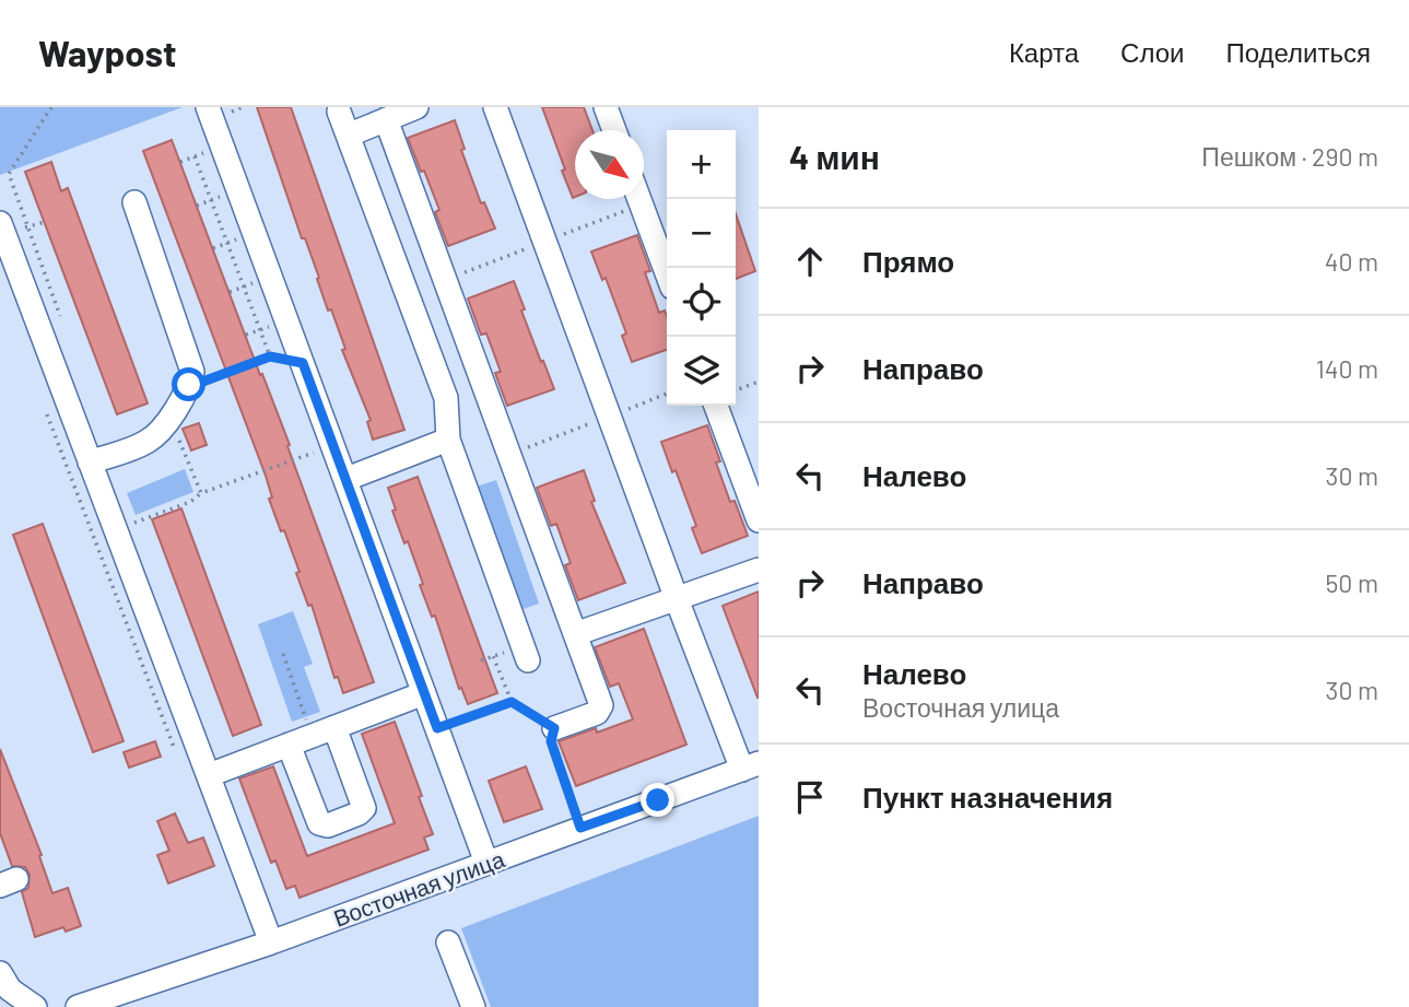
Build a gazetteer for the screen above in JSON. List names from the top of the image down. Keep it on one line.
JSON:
{"streets":{"street":["Восточная улица"]},"north":"bottom right","page":{"header":"Waypost","nav":["Карта","Слои","Поделиться"],"heading":["4 мин","Пешком · 290 m"],"map_buttons":["+","−"],"list":[["Прямо","40 m"],["Направо","140 m"],["Налево","30 m"],["Направо","50 m"],["Налево","Восточная улица","30 m"],"Пункт назначения"]}}
